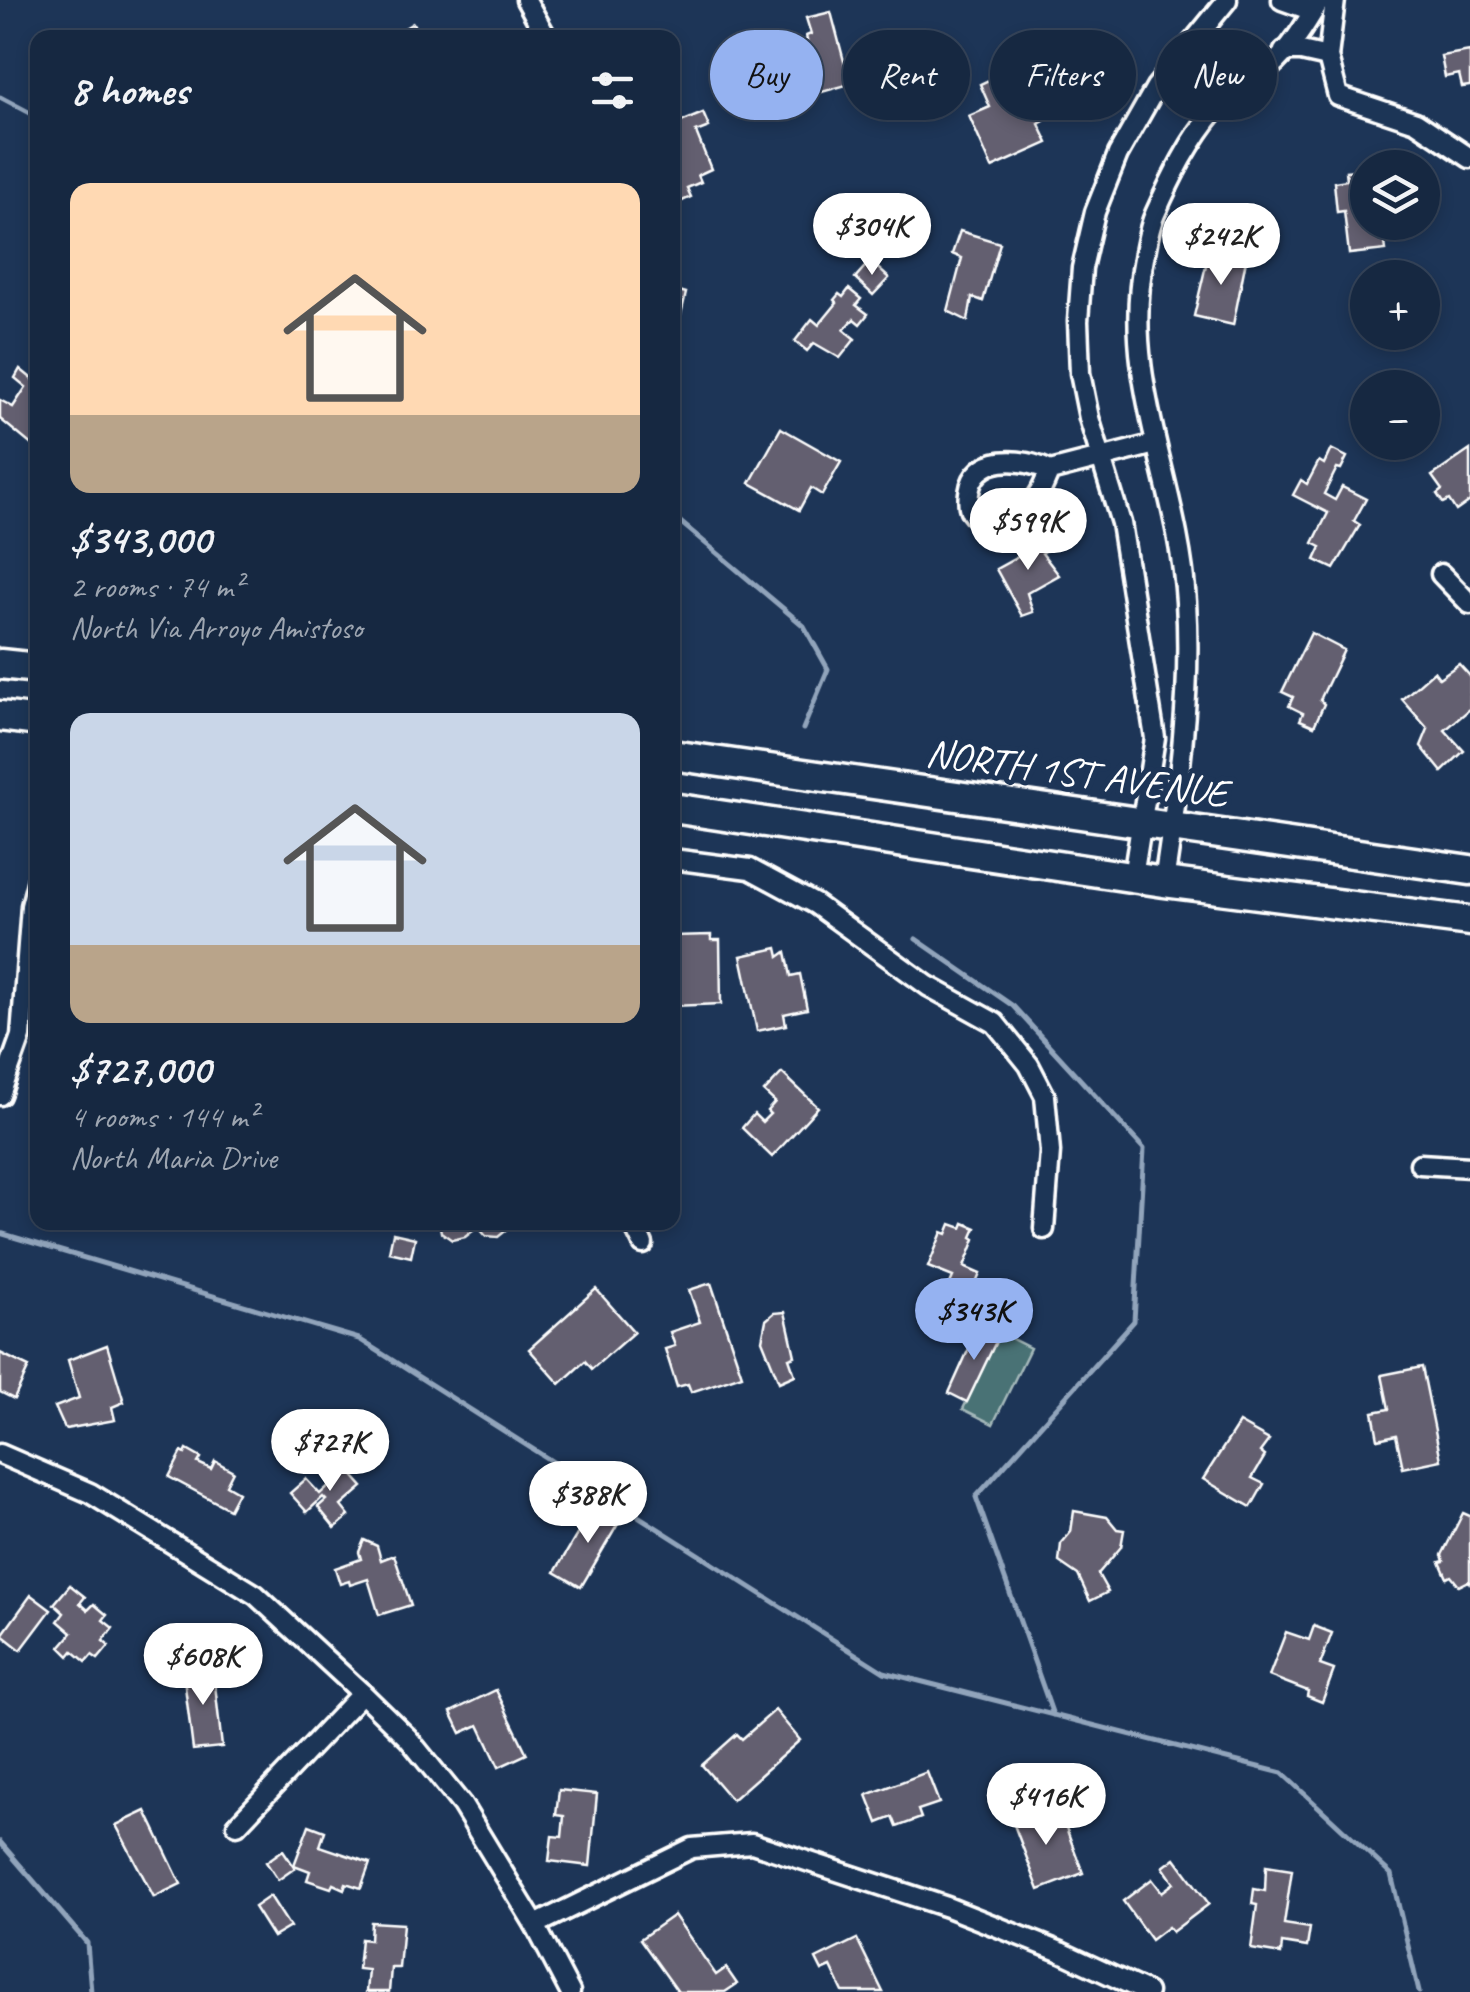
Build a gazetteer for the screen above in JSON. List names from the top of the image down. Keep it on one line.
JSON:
{"streets":{"main road":["NORTH 1ST AVENUE"]},"page":{"chip":["Buy","Rent","Filters","New"],"heading":"8 homes","map_buttons":["+","−"],"list":[{"name":"$343,000","note":"2 rooms · 74 m² · North Via Arroyo Amistoso"},{"name":"$727,000","note":"4 rooms · 144 m² · North Maria Drive"}],"price":["$304K","$242K","$599K","$343K","$727K","$388K","$608K","$416K"]}}
